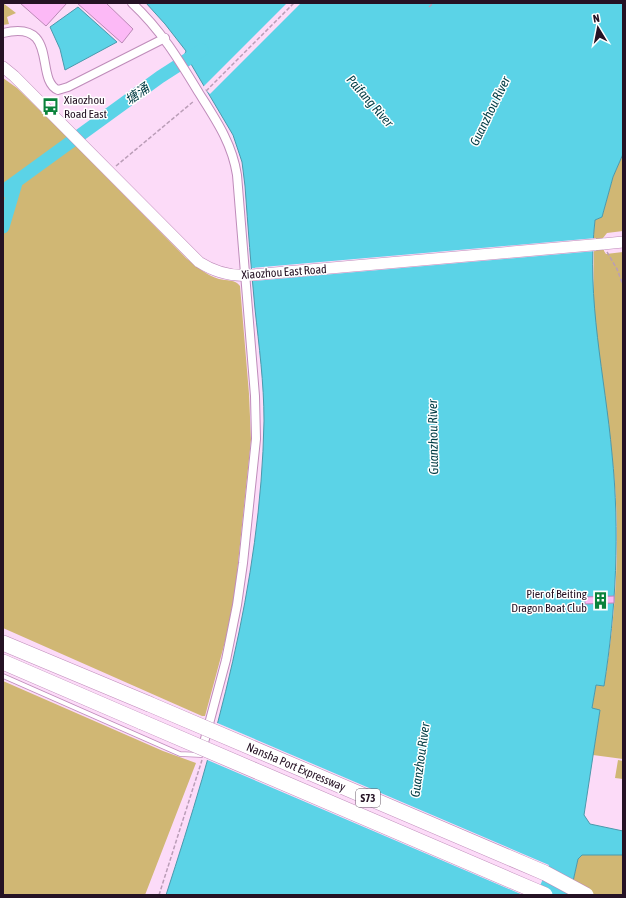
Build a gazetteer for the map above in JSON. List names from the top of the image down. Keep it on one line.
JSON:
{"streets":{"highway":["Nansha Port Expressway","S73"],"main road":["Xiaozhou East Road"]},"water":["塘涌","Paifang River","Guanzhou River"],"places":{"bus stop":["Xiaozhou Road East"],"building":["Pier of Beiting Dragon Boat Club"]},"north":"top"}
